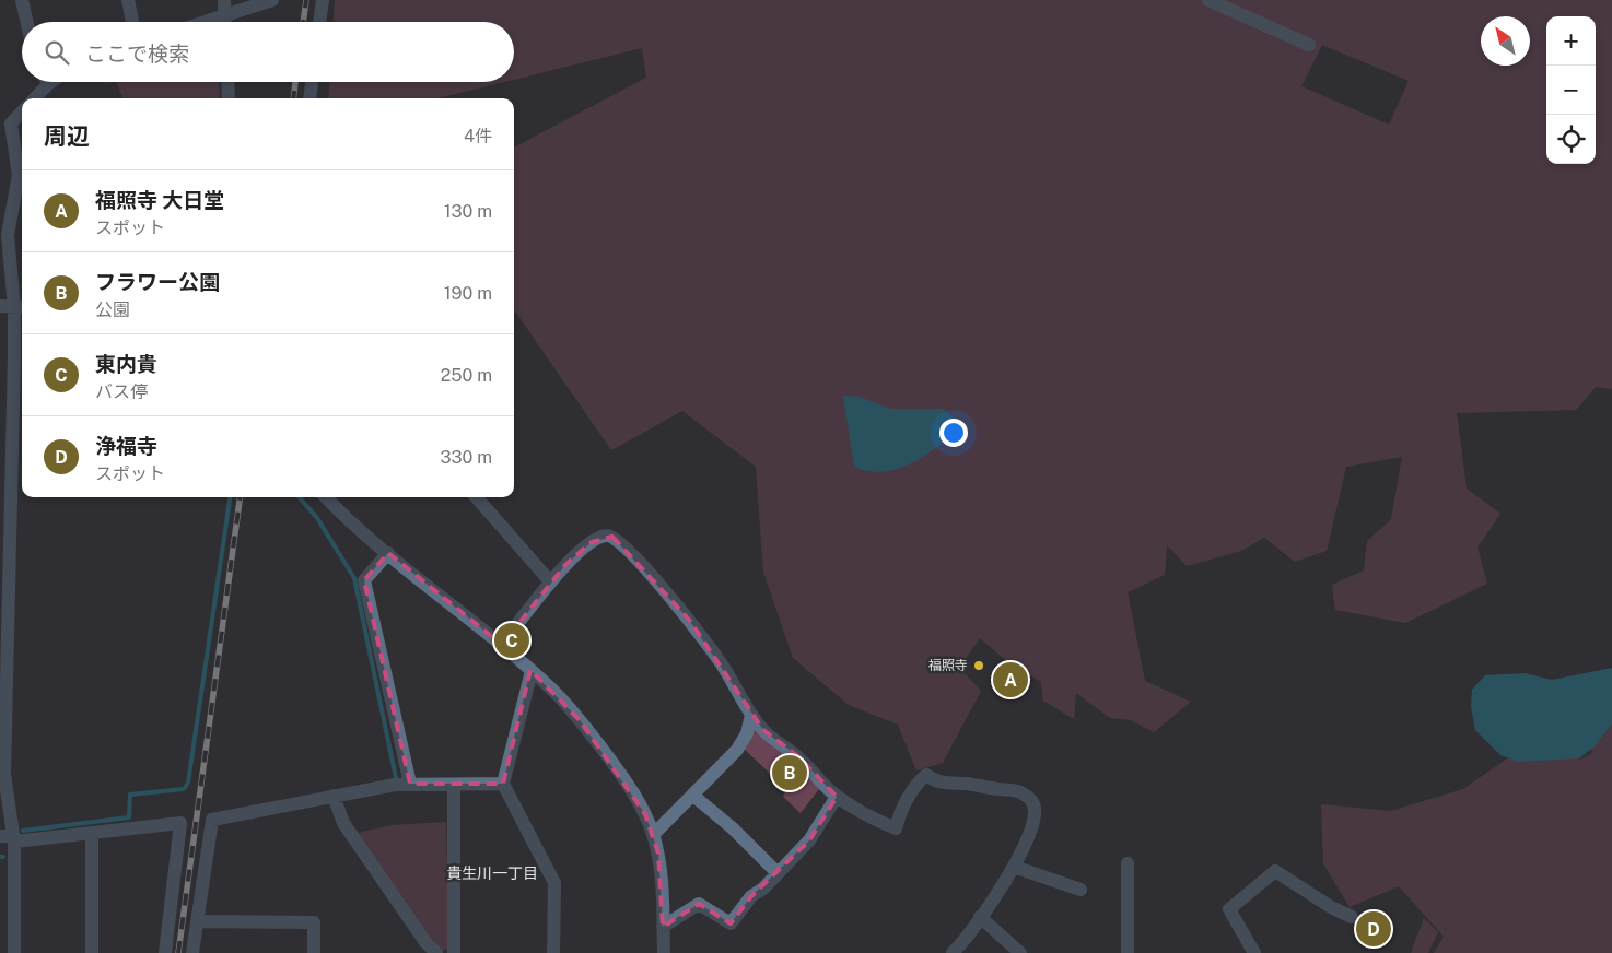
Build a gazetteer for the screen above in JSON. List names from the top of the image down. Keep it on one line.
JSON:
{"districts":["貴生川一丁目"],"places":["福照寺"],"north":"top left","page":{"map_buttons":["+","−"],"search":"ここで検索","heading":["周辺","4件"],"list":[{"mark":"A","name":"福照寺 大日堂","note":"スポット","value":"130 m"},{"mark":"B","name":"フラワー公園","note":"公園","value":"190 m"},{"mark":"C","name":"東内貴","note":"バス停","value":"250 m"},{"mark":"D","name":"浄福寺","note":"スポット","value":"330 m"}],"pins":["C","A","B","D"]}}
